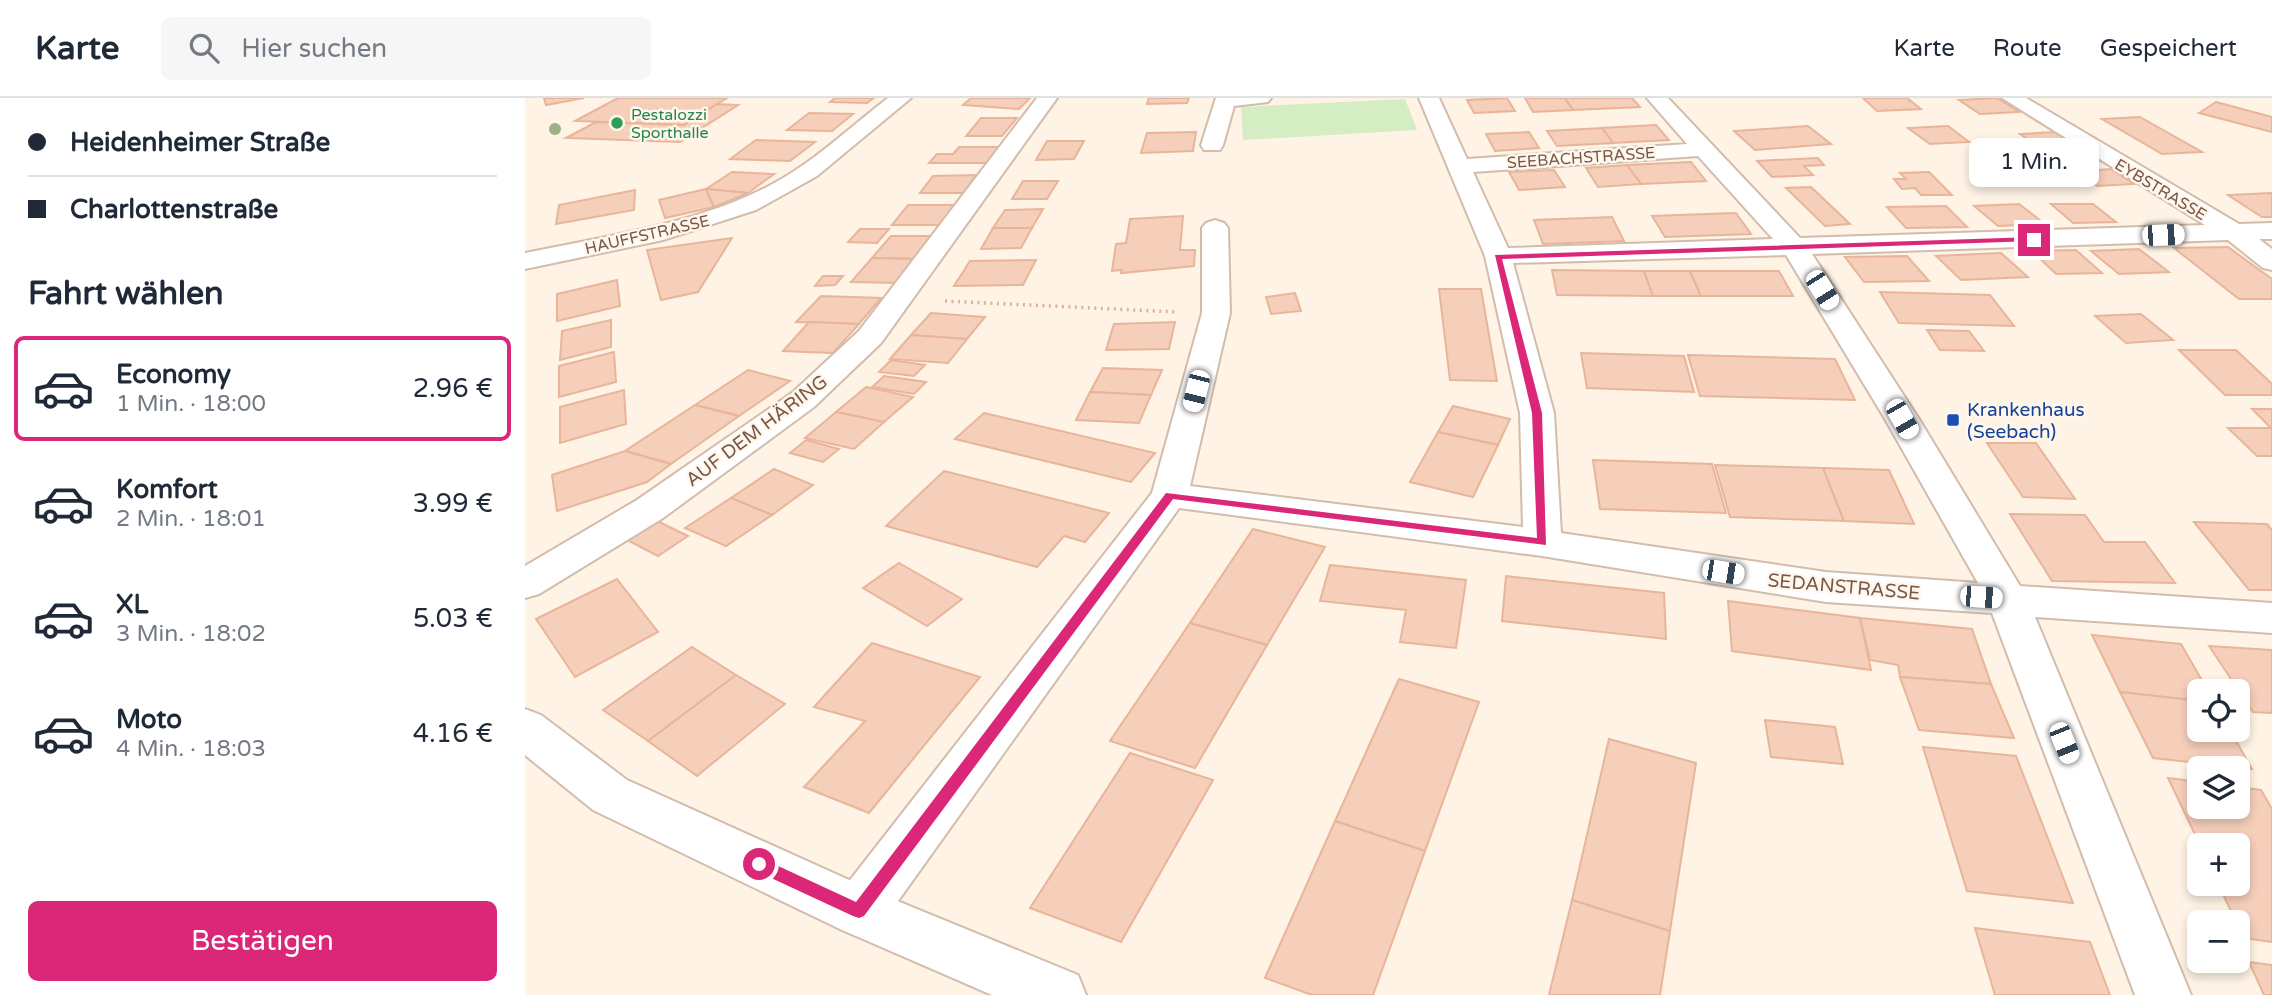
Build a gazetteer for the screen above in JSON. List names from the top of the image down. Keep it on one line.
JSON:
{"streets":{"street":["SEEBACHSTRASSE","EYBSTRASSE","HAUFFSTRASSE","AUF DEM HÄRING","SEDANSTRASSE"]},"places":{"other":["Pestalozzi Sporthalle"],"transit":["Krankenhaus (Seebach)"]},"page":{"header":"Karte","search":"Hier suchen","nav":["Karte","Route","Gespeichert"],"banner":["Heidenheimer Straße","Charlottenstraße"],"bubble":"1 Min.","heading":"Fahrt wählen","list":[{"name":"Economy","note":"1 Min. · 18:00","value":"2.96 €"},{"name":"Komfort","note":"2 Min. · 18:01","value":"3.99 €"},{"name":"XL","note":"3 Min. · 18:02","value":"5.03 €"},{"name":"Moto","note":"4 Min. · 18:03","value":"4.16 €"}],"map_buttons":["+","−"],"buttons":"Bestätigen"}}
